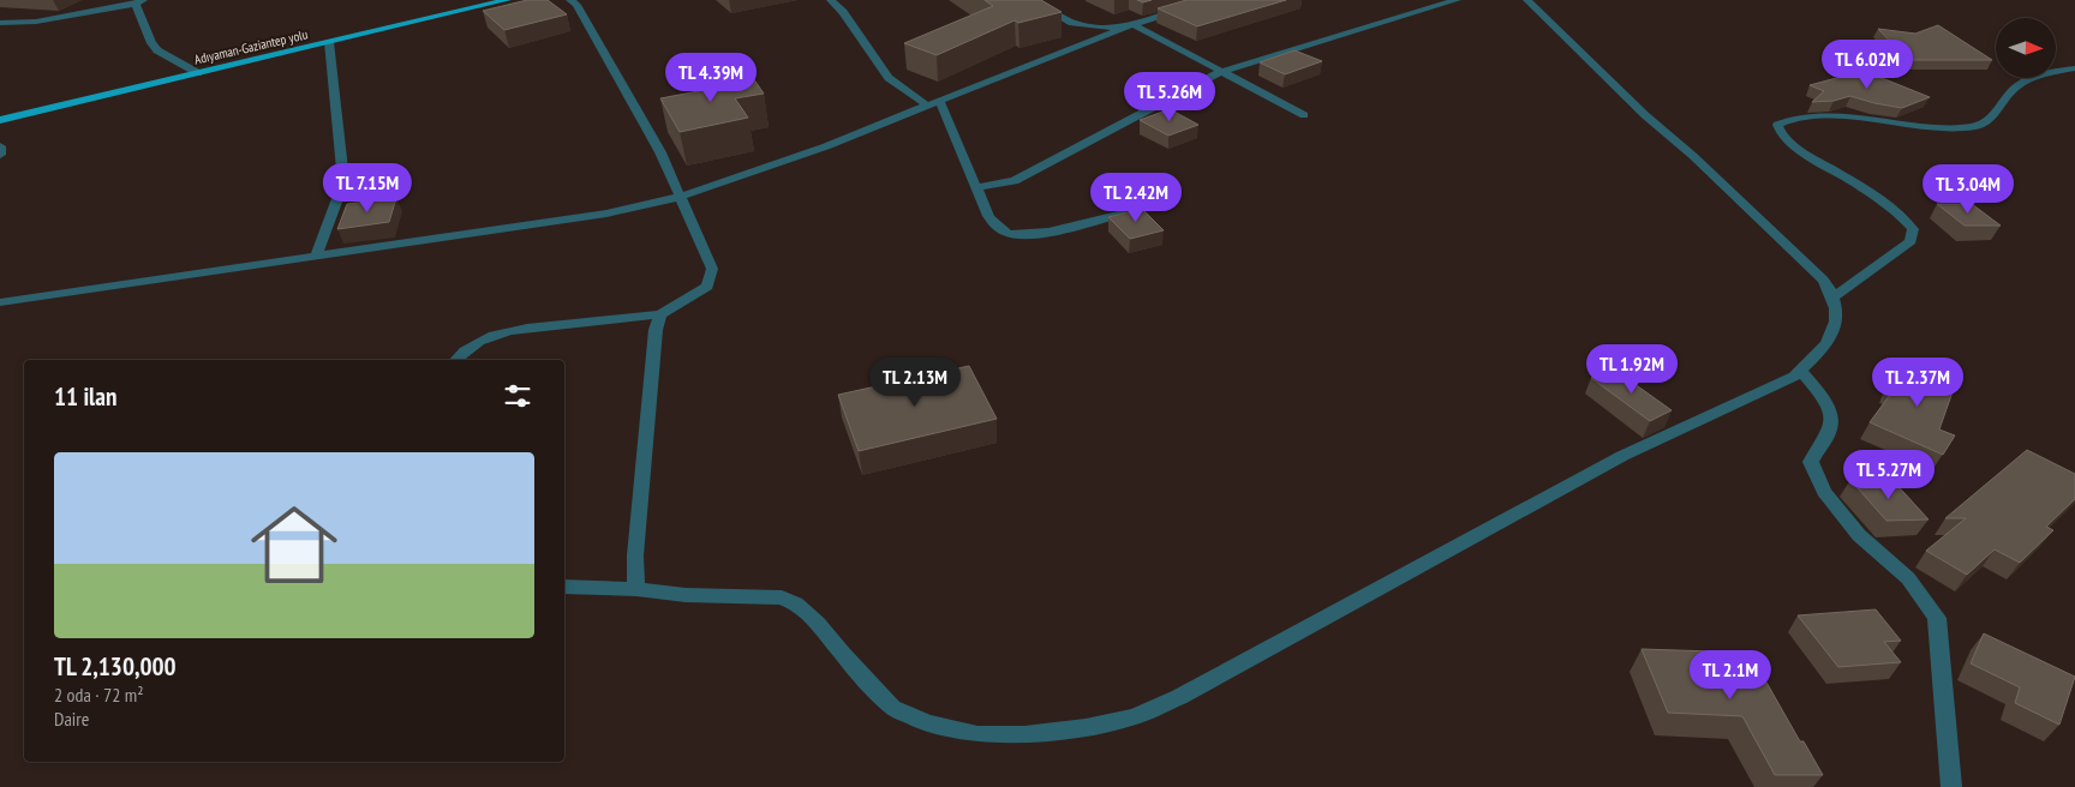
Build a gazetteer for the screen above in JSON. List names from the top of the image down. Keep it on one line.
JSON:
{"streets":{"main road":["Adıyaman-Gaziantep yolu"]},"north":"right","page":{"price":["TL 6.02M","TL 4.39M","TL 5.26M","TL 7.15M","TL 3.04M","TL 2.42M","TL 1.92M","TL 2.13M","TL 2.37M","TL 5.27M","TL 2.1M"],"heading":"11 ilan","list":[{"name":"TL 2,130,000","note":"2 oda · 72 m² · Daire"}]}}
